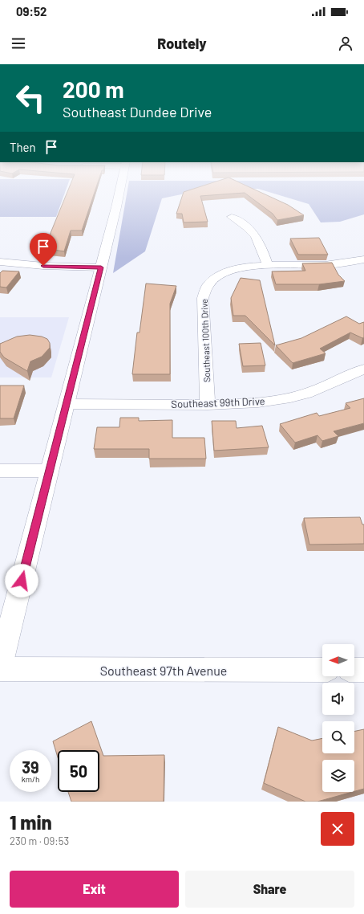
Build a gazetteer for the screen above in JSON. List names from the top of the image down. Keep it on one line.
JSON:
{"streets":{"street":["Southeast 100th Drive","Southeast 99th Drive","Southeast 97th Avenue"]},"crossings":[["Southeast 100th Drive","Southeast 99th Drive"]],"north":"left","page":{"status":"09:52","header":"Routely","turn":["200 m","Southeast Dundee Drive"],"then":"Then","speed":"39 km/h","limit":"50","heading":["1 min","230 m · 09:53"],"buttons":["Exit","Share"]}}
